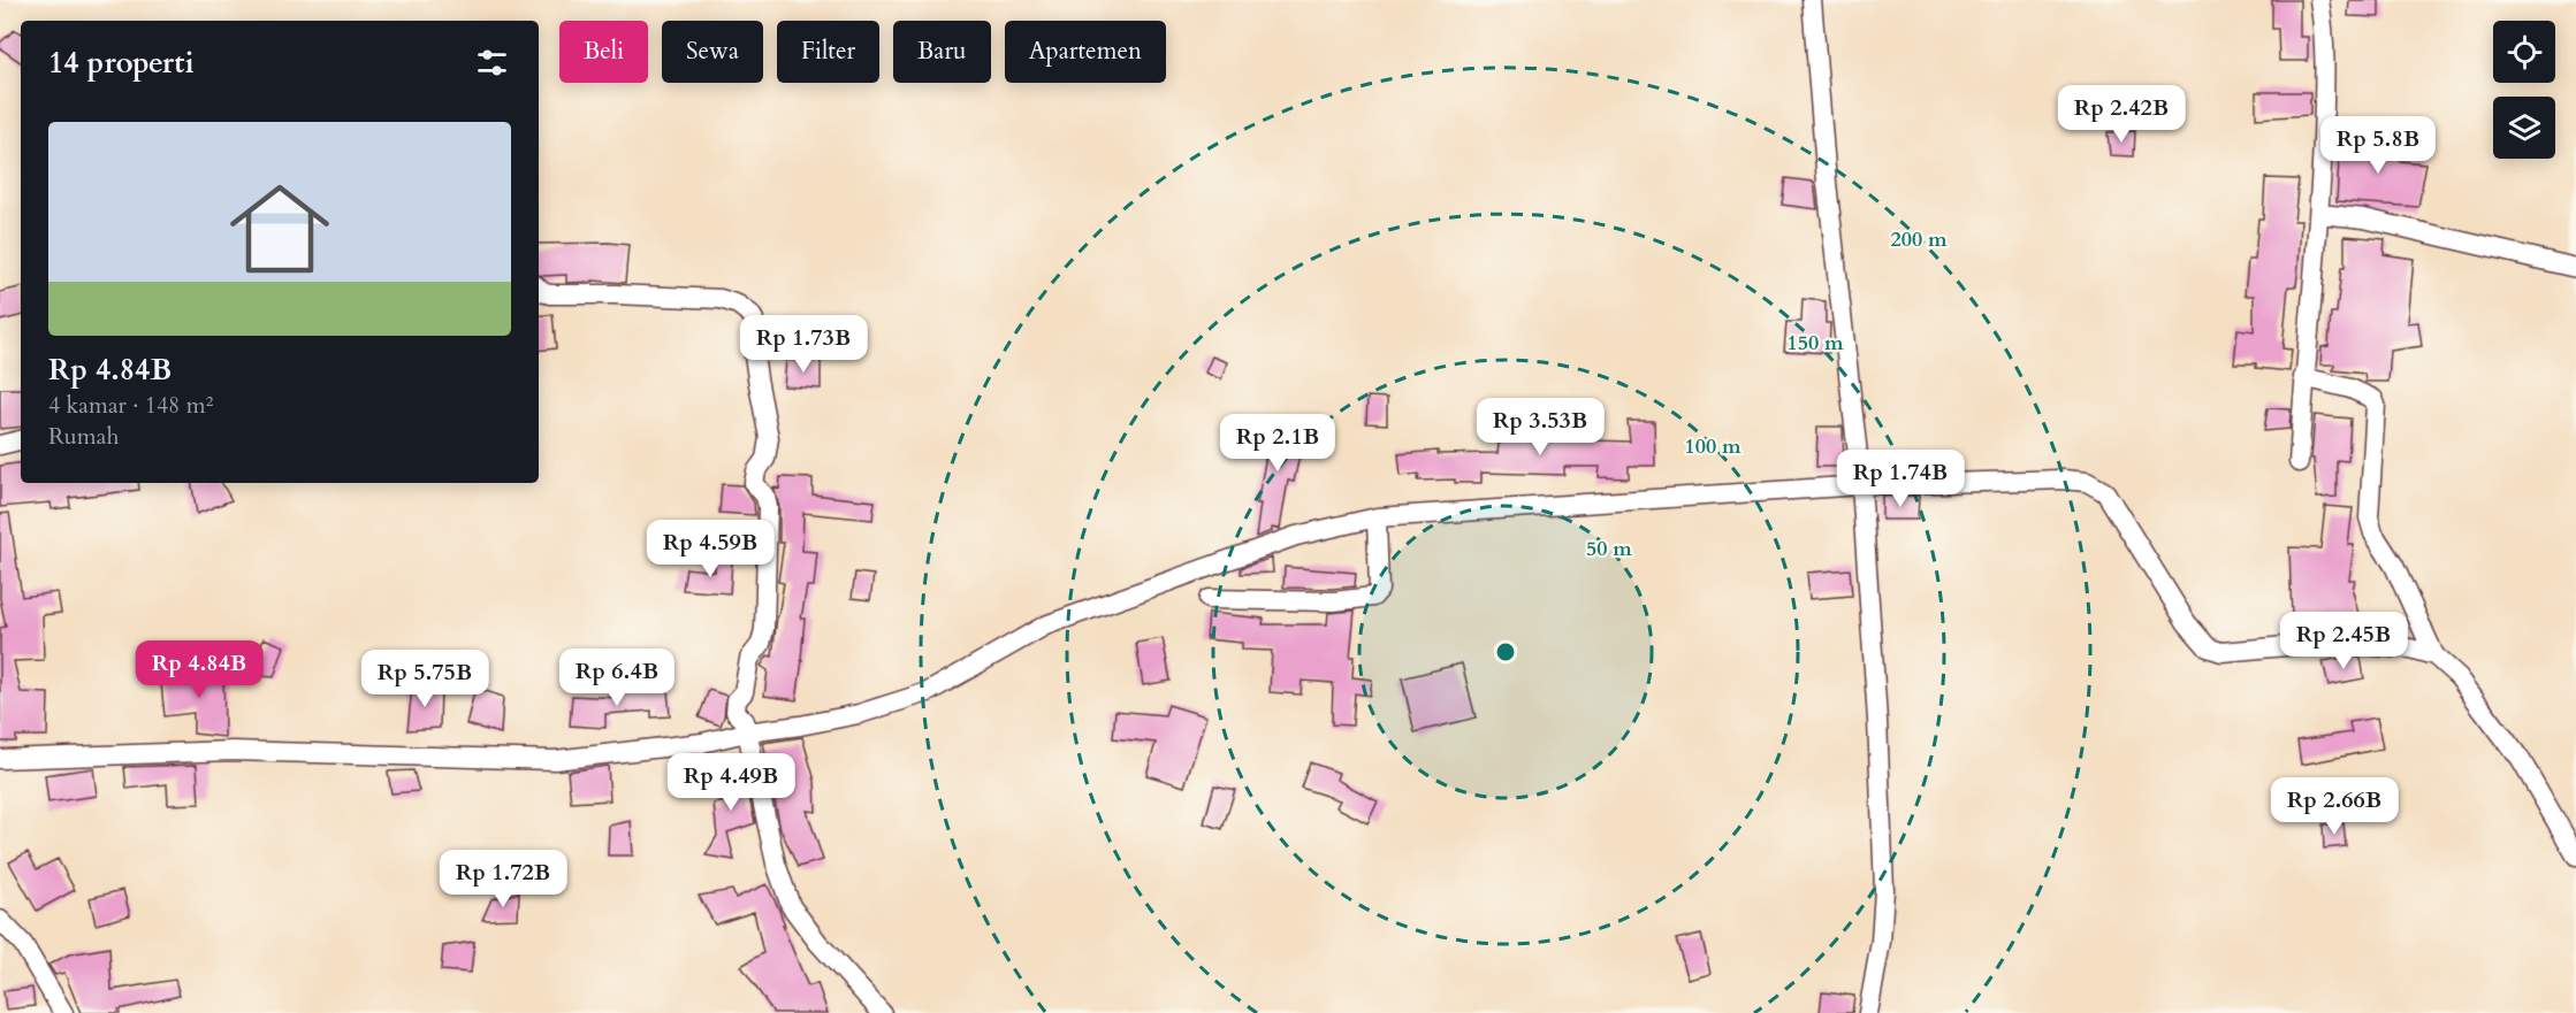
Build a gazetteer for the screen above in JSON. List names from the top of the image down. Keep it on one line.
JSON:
{"page":{"chip":["Beli","Sewa","Filter","Baru","Apartemen"],"heading":"14 properti","price":["Rp 2.42B","Rp 5.8B","Rp 1.73B","Rp 3.53B","Rp 2.1B","Rp 1.74B","Rp 4.59B","Rp 2.45B","Rp 4.84B","Rp 6.4B","Rp 5.75B","Rp 4.49B","Rp 2.66B","Rp 1.72B"],"list":[{"name":"Rp 4.84B","note":"4 kamar · 148 m² · Rumah"}]},"rings":["200 m","150 m","100 m","50 m"]}
